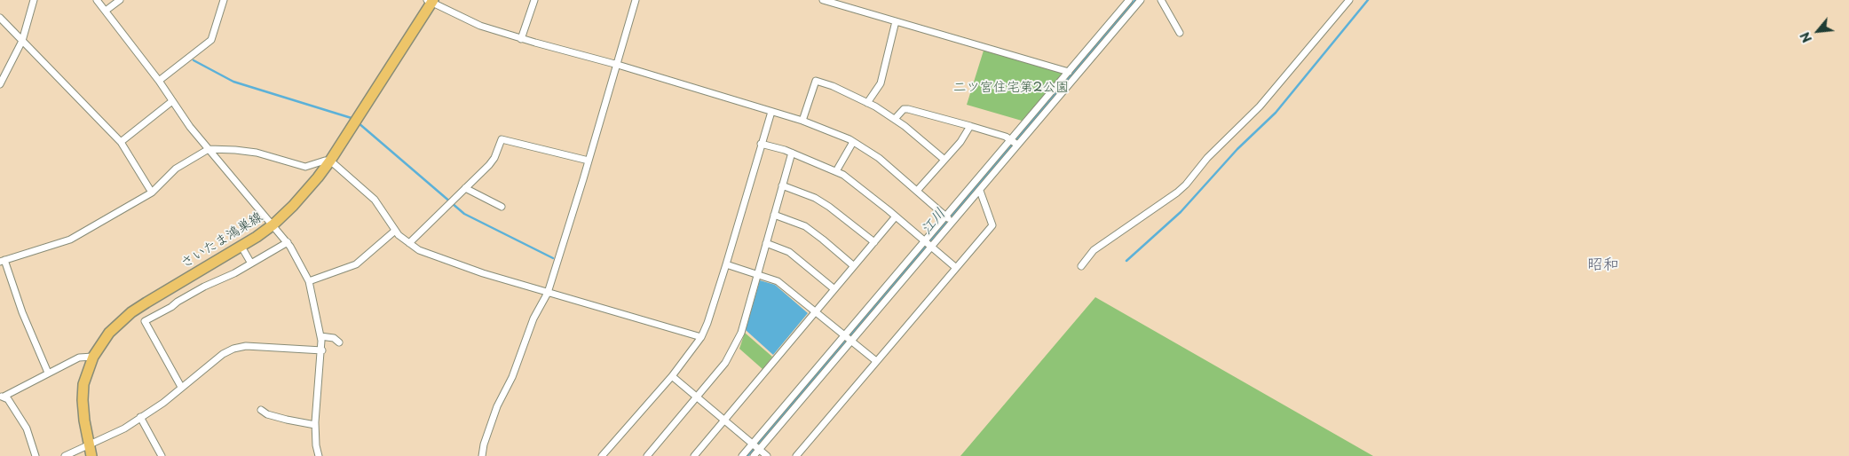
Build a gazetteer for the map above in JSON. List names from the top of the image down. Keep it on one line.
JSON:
{"streets":{"main road":["さいたま鴻巣線"]},"districts":["昭和"],"water":["江川"],"parks":["二ツ宮住宅第2公園"],"north":"bottom left"}
